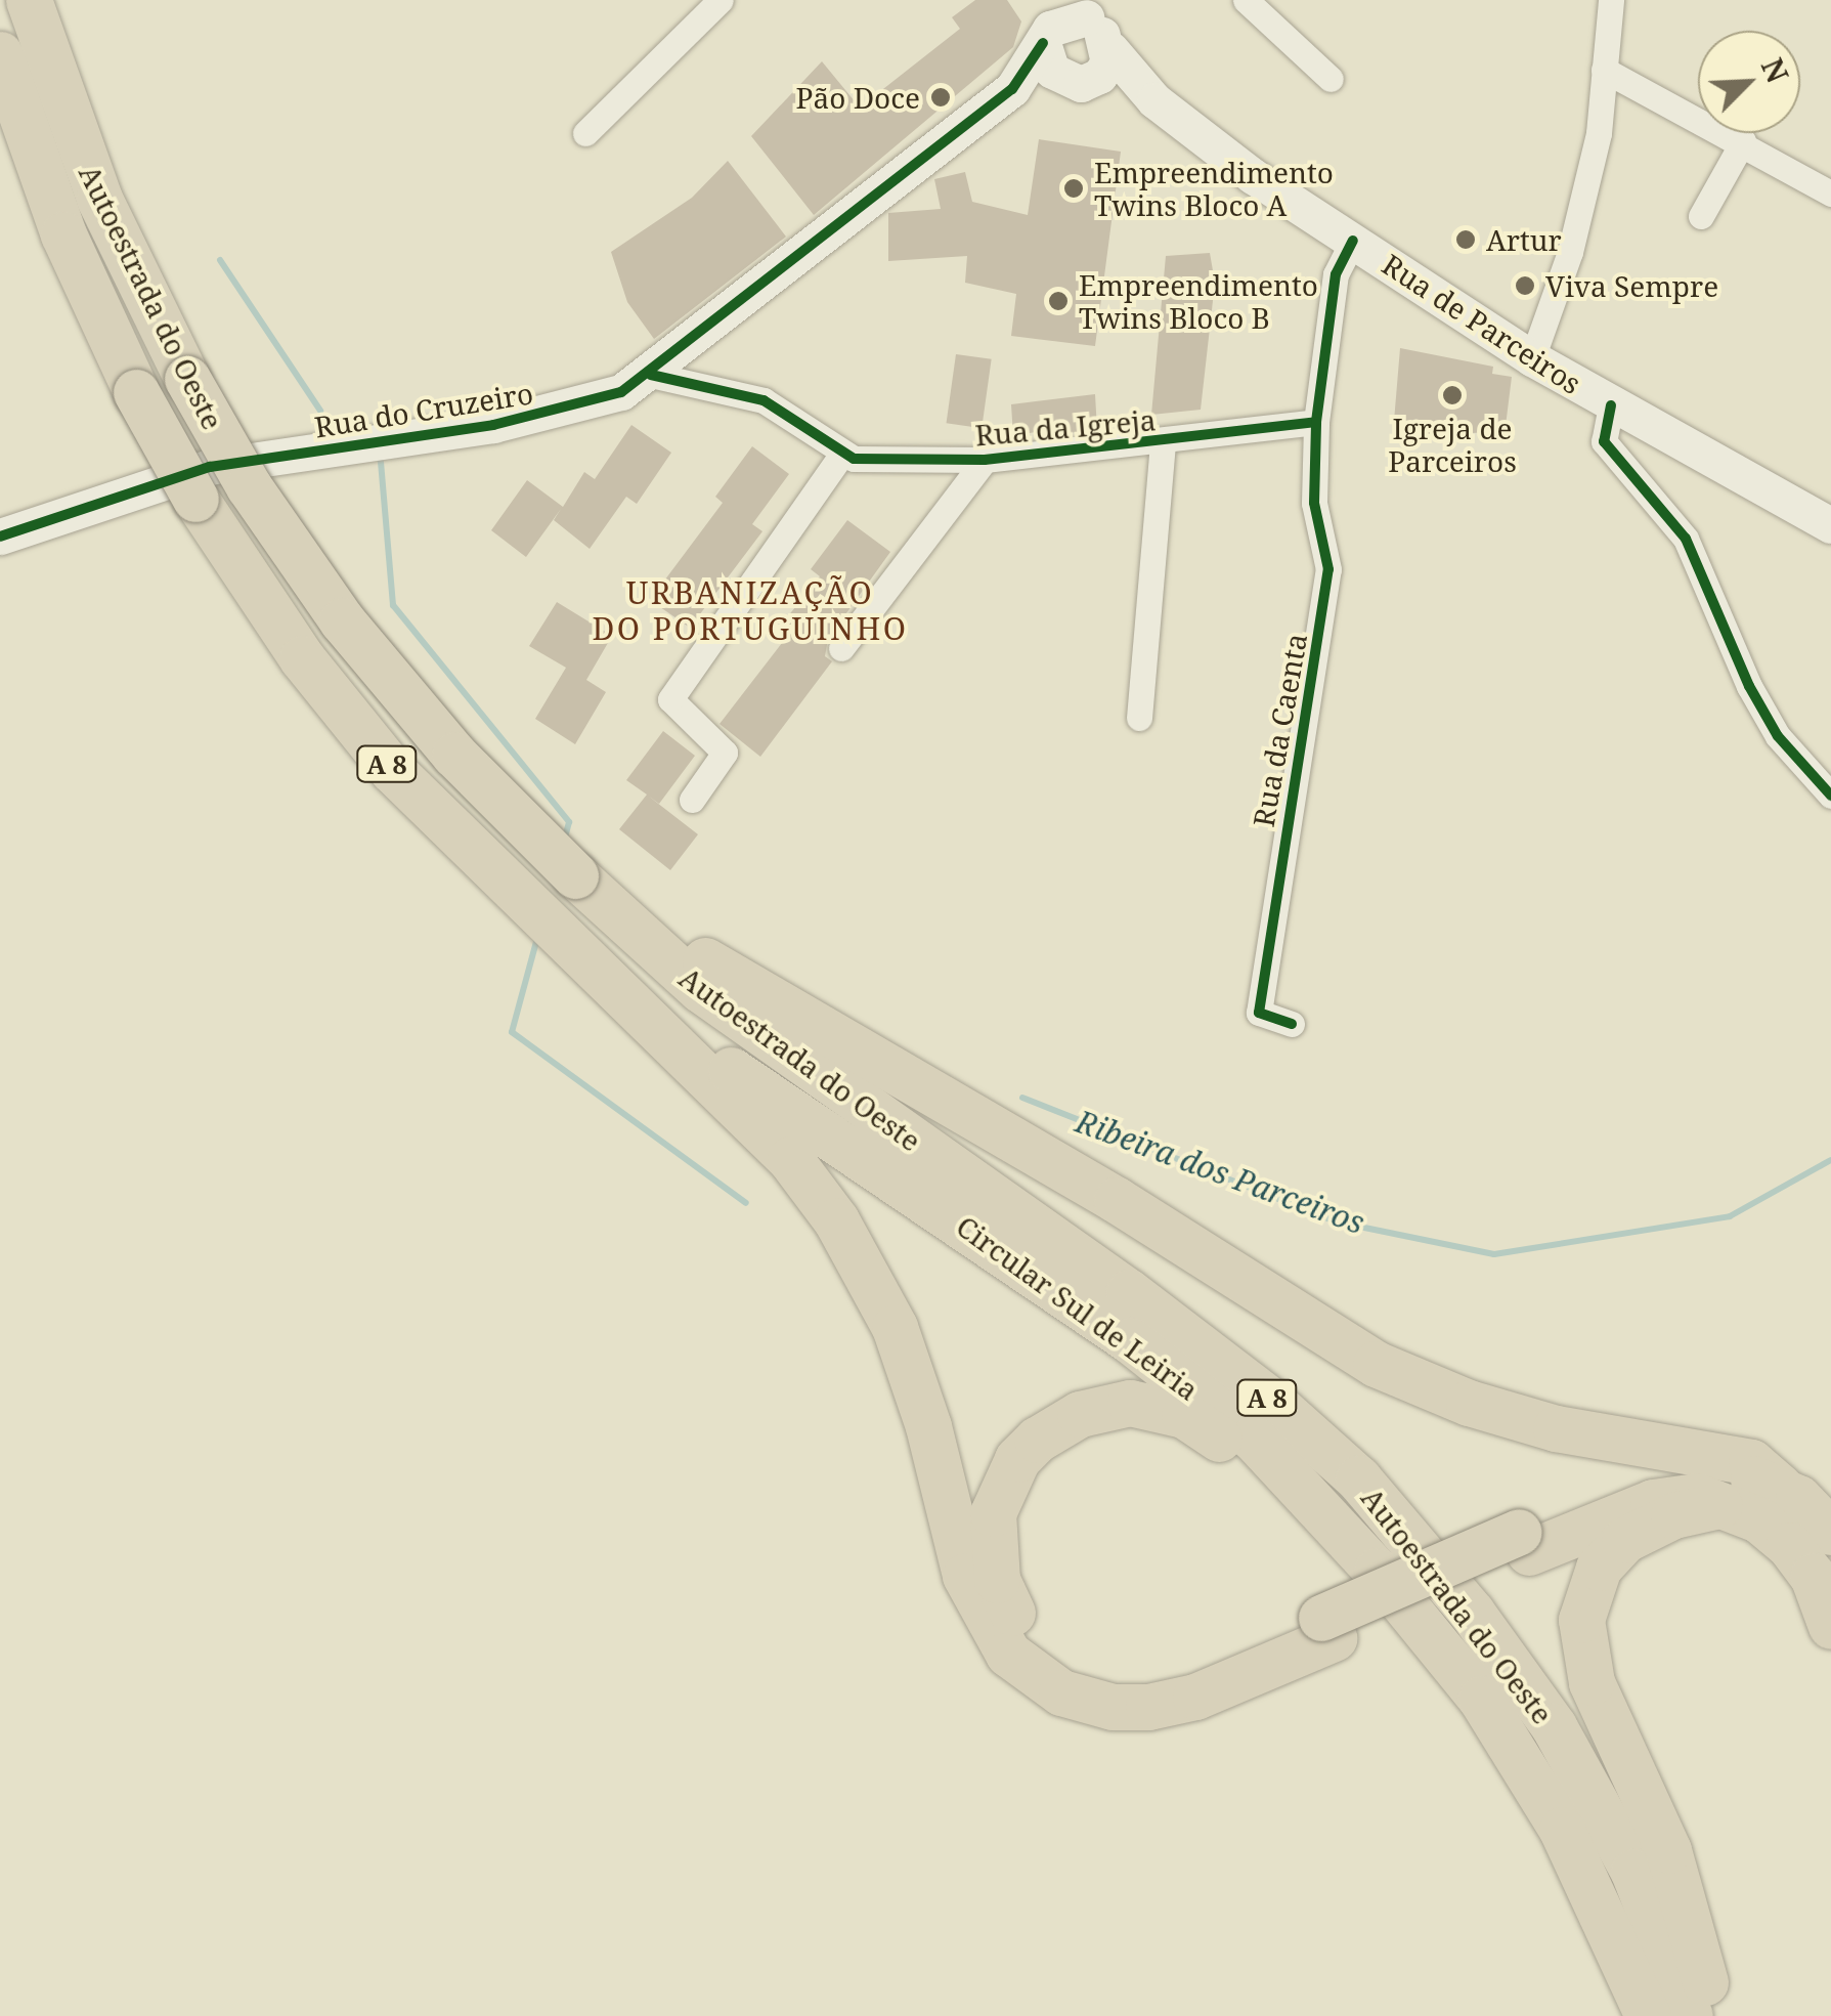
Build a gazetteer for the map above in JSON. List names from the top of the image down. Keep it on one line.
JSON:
{"streets":{"highway":["Autoestrada do Oeste","A 8","Circular Sul de Leiria"],"street":["Rua de Parceiros","Rua do Cruzeiro","Rua da Igreja","Rua da Caenta"]},"crossings":[["Autoestrada do Oeste","Circular Sul de Leiria"],["Rua de Parceiros","Rua do Cruzeiro"],["Rua do Cruzeiro","Rua da Igreja"],["Rua da Igreja","Rua da Caenta"]],"districts":["URBANIZAÇÃO DO PORTUGUINHO"],"water":["Ribeira dos Parceiros"],"places":["Pão Doce","Empreendimento Twins Bloco A","Artur","Viva Sempre","Empreendimento Twins Bloco B","Igreja de Parceiros"],"north":"top right"}
